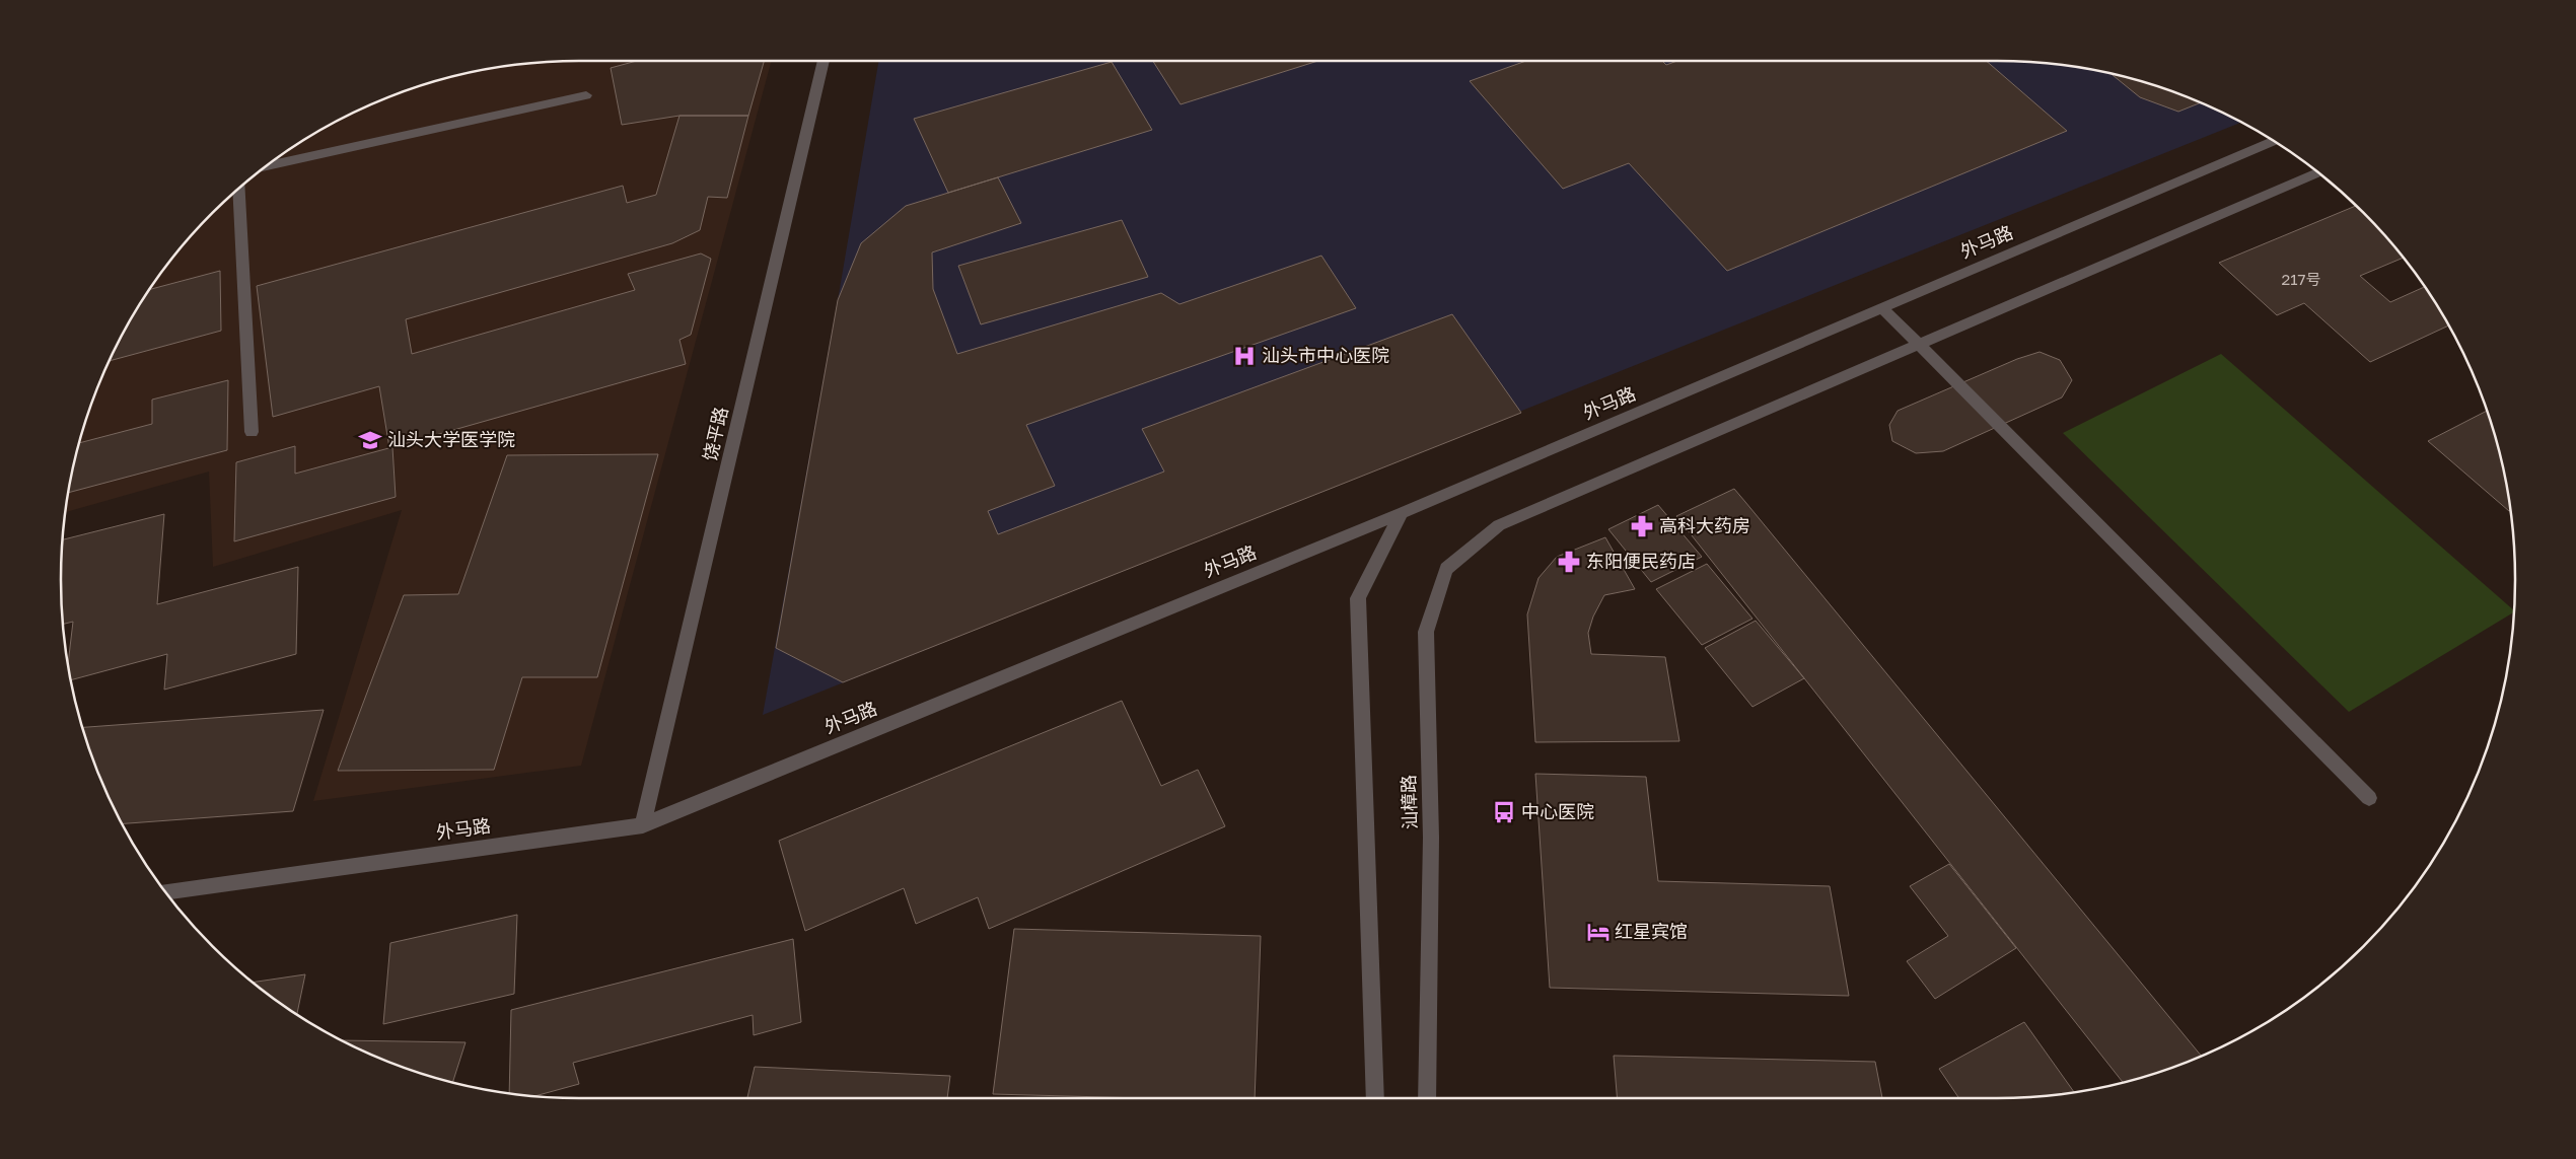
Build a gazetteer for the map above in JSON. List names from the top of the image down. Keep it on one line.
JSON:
{"streets":{"street":["外马路","饶平路","汕樟路"]},"crossings":[["外马路","饶平路"]],"places":{"hospital":["汕头市中心医院"],"school or university":["汕头大学医学院"],"pharmacy":["高科大药房","东阳便民药店"],"bus stop":["中心医院"],"hotel":["红星宾馆"]},"house_numbers":["217号"]}
